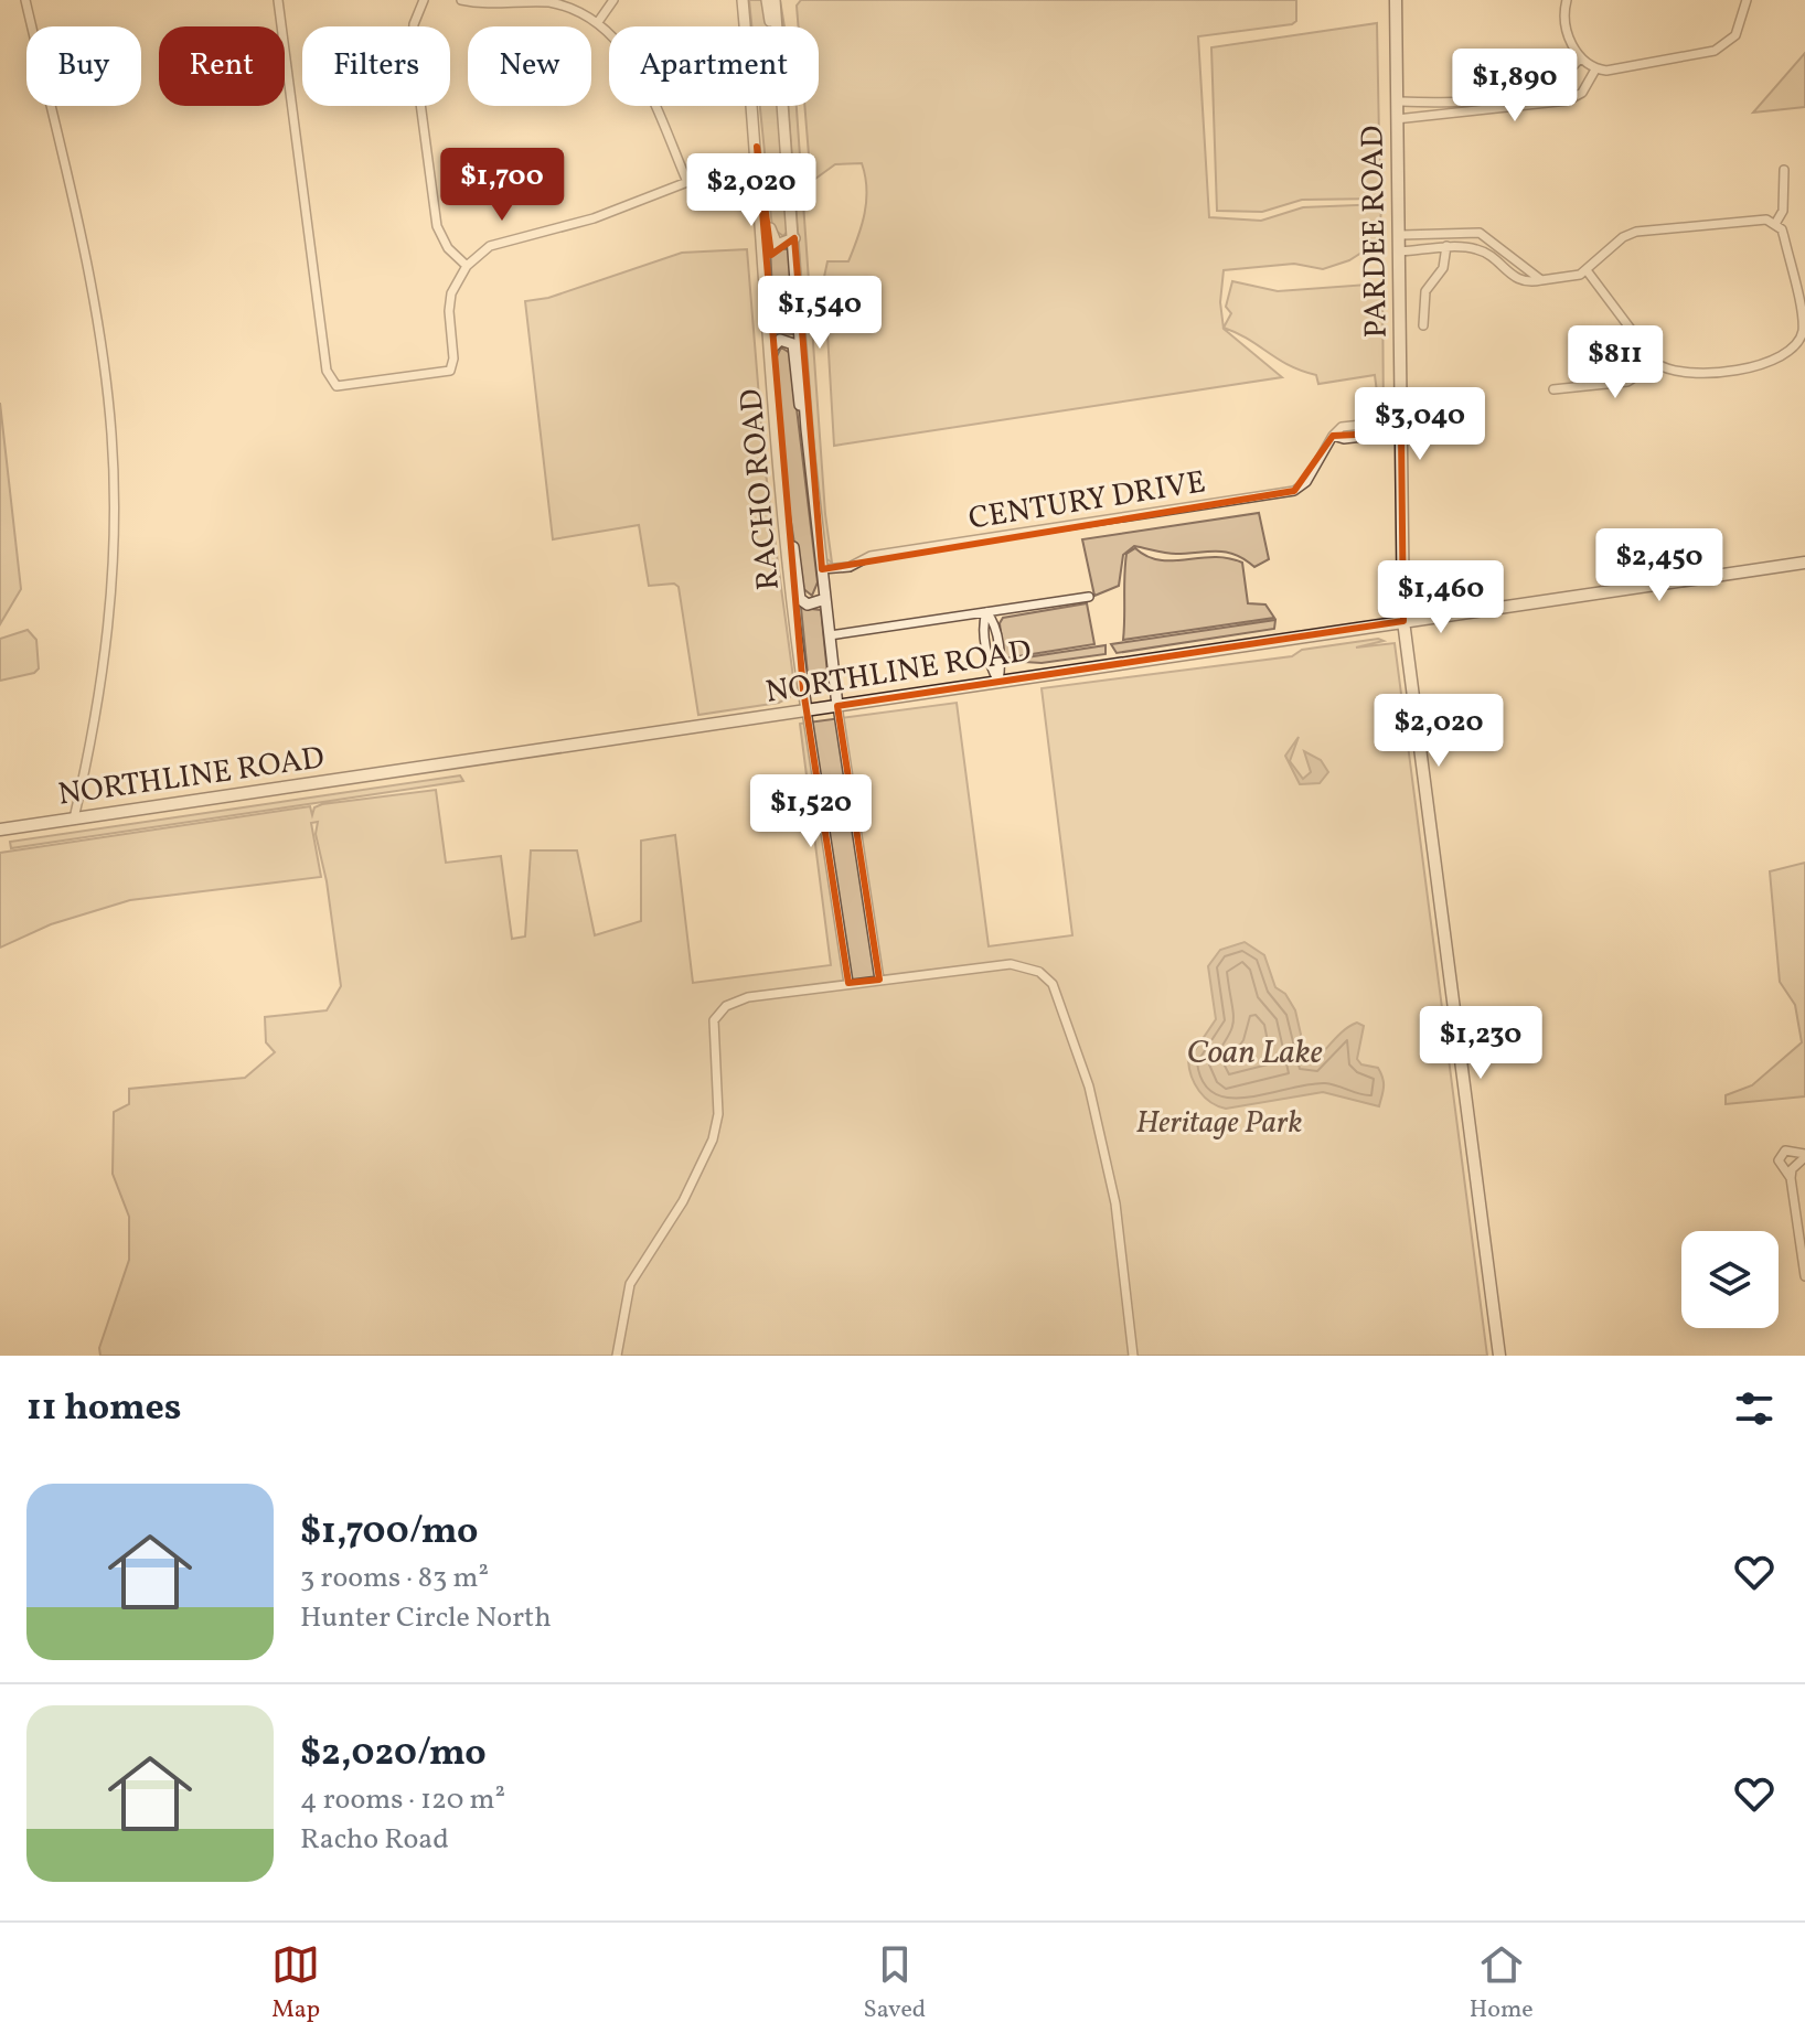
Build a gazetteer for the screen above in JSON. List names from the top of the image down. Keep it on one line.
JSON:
{"streets":{"main road":["PARDEE ROAD","NORTHLINE ROAD"],"street":["RACHO ROAD","CENTURY DRIVE"]},"crossings":[["PARDEE ROAD","CENTURY DRIVE"],["PARDEE ROAD","NORTHLINE ROAD"],["RACHO ROAD","CENTURY DRIVE"],["RACHO ROAD","NORTHLINE ROAD"]],"water":["Coan Lake"],"parks":["Heritage Park"],"page":{"chip":["Buy","Rent","Filters","New","Apartment"],"price":["$1,890","$1,700","$2,020","$1,540","$811","$3,040","$2,450","$1,460","$2,020","$1,520","$1,230"],"heading":"11 homes","list":[{"name":"$1,700/mo","note":"3 rooms · 83 m² · Hunter Circle North"},{"name":"$2,020/mo","note":"4 rooms · 120 m² · Racho Road"}],"tabs":["Map","Saved","Home"]}}
